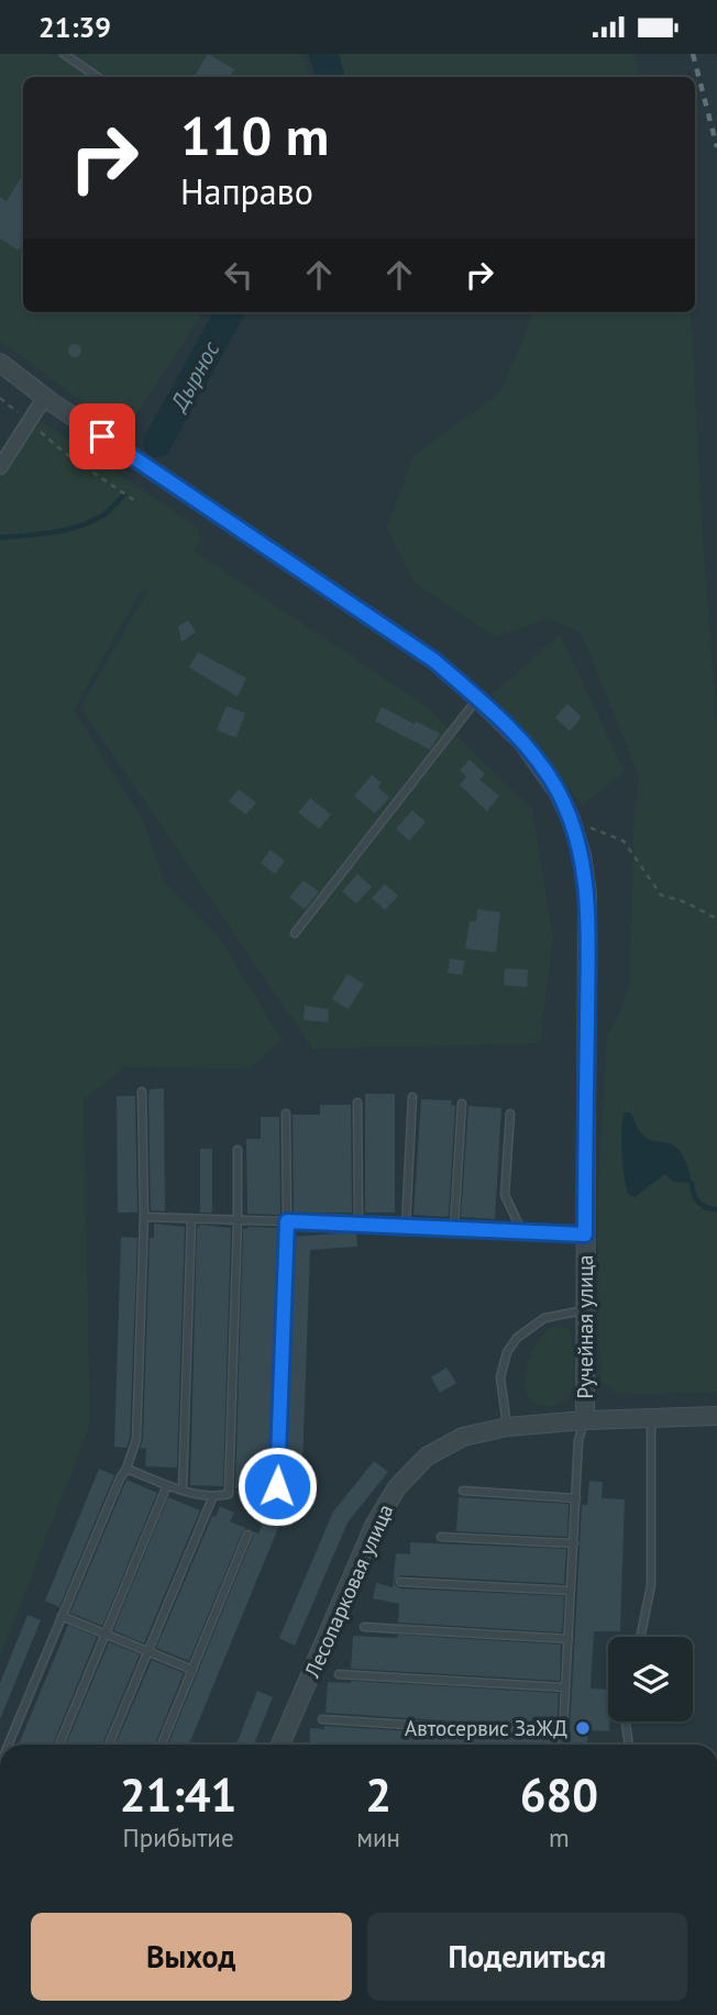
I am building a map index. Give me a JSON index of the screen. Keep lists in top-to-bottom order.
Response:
{
  "streets": {
    "street": ["Ручейная улица", "Лесопарковая улица"]
  },
  "crossings": [
    ["Ручейная улица", "Лесопарковая улица"]
  ],
  "water": ["Дырнос"],
  "places": ["Автосервис ЗаЖД"],
  "page": {
    "status": "21:39",
    "turn": ["110 m", "Направо"],
    "eta": [
      "21:41",
      "Прибытие",
      "2",
      "мин",
      "680",
      "m"
    ],
    "buttons": ["Выход", "Поделиться"]
  }
}
